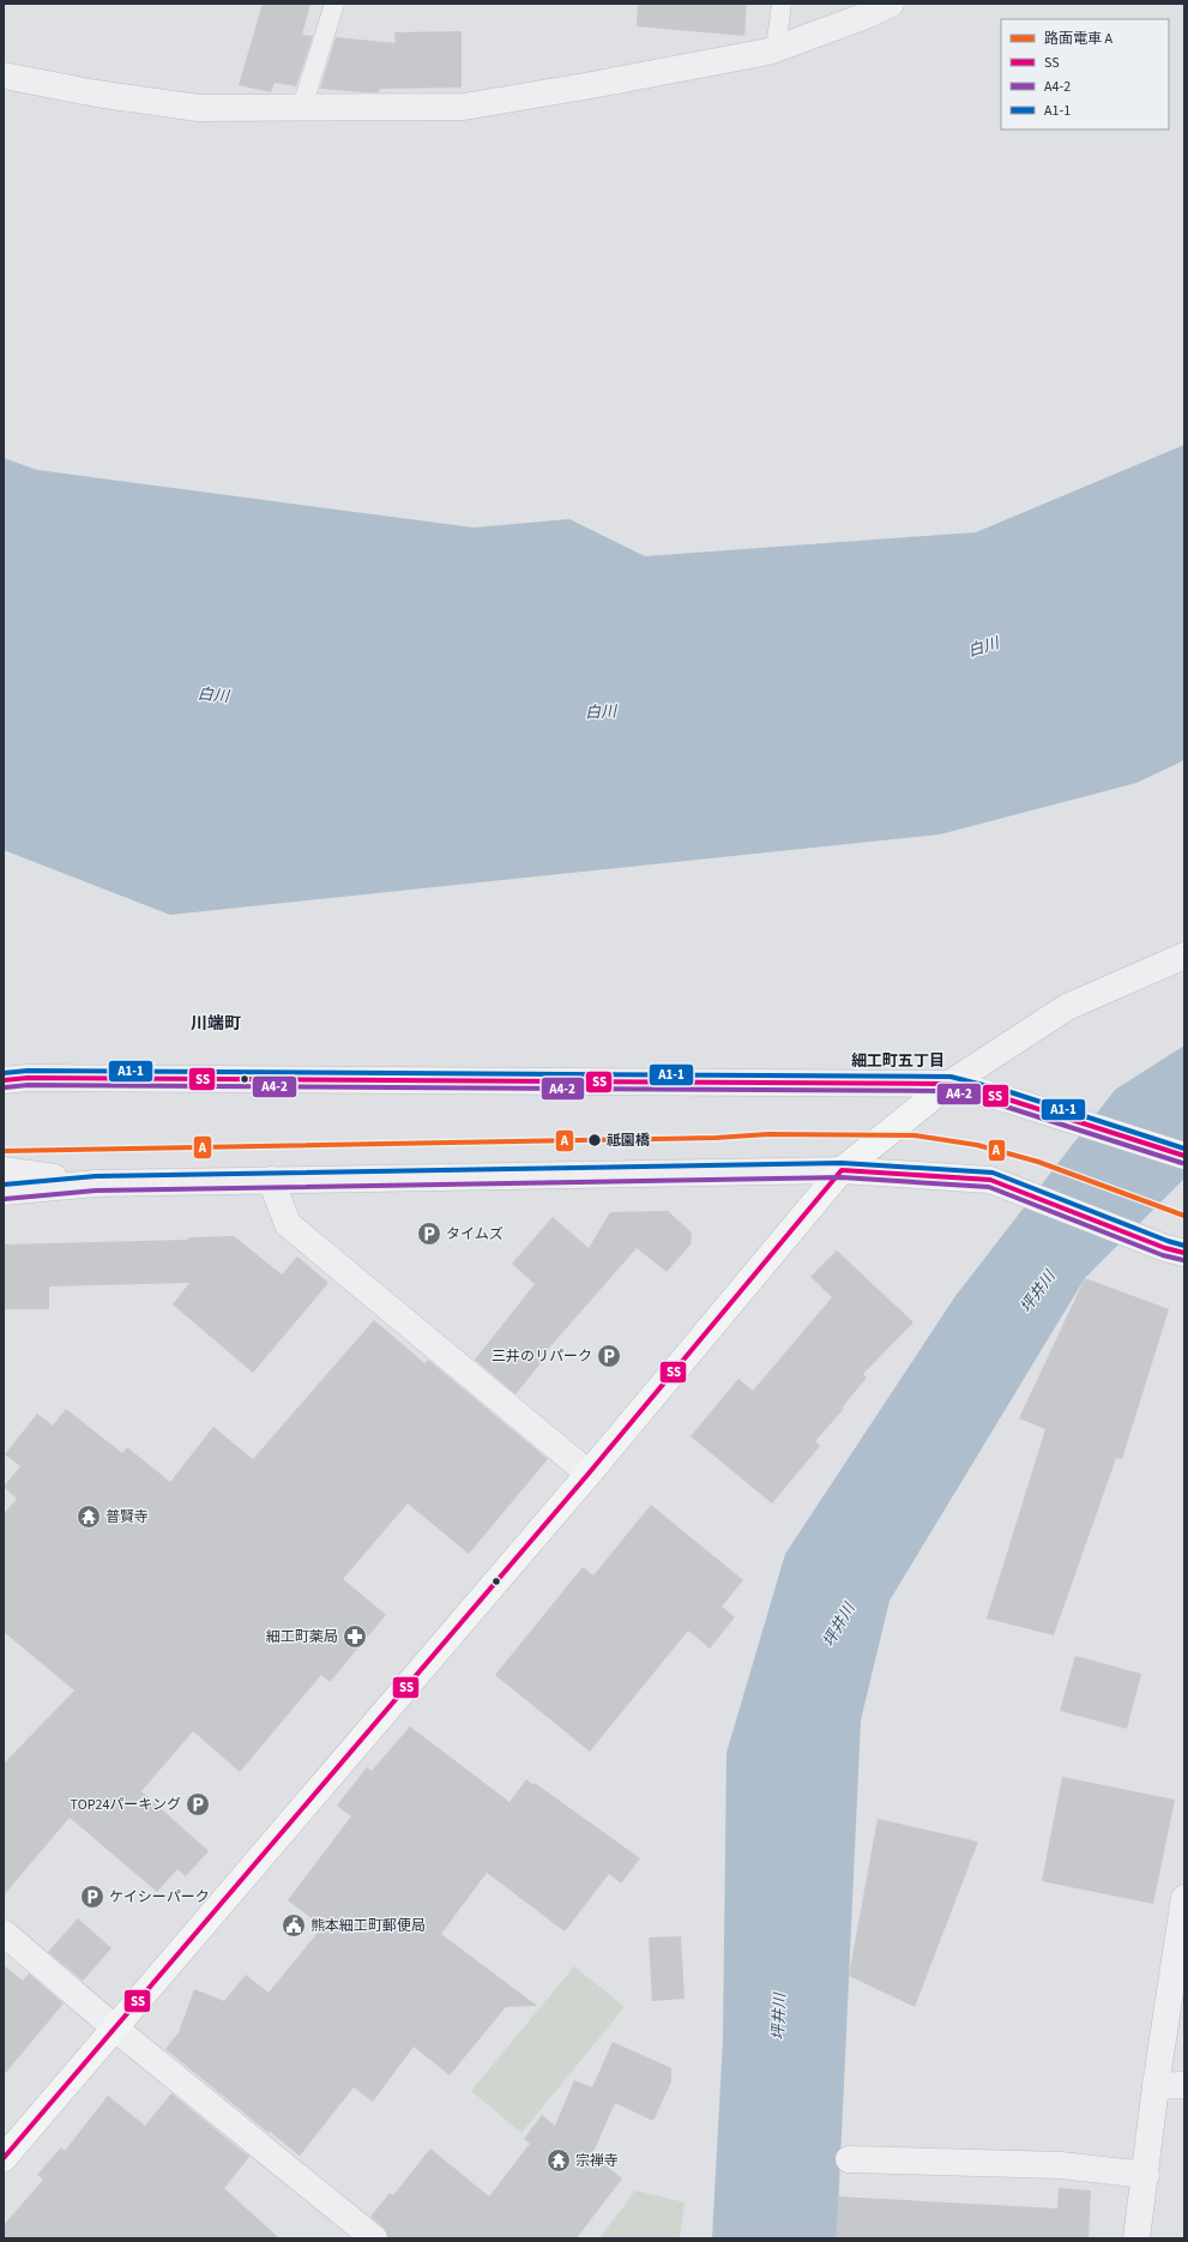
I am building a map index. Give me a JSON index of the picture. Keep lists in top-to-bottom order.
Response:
{
  "districts": ["川端町", "細工町五丁目"],
  "water": ["白川", "坪井川"],
  "places": {
    "other": ["祗園橋"],
    "parking": [
      "タイムズ",
      "三井のリパーク",
      "TOP24パーキング",
      "ケイシーパーク"
    ],
    "temple": ["普賢寺", "宗禅寺"],
    "pharmacy": ["細工町薬局"],
    "public building": ["熊本細工町郵便局"]
  },
  "lines": [
    "transit line A1-1",
    "transit line SS",
    "transit line A4-2",
    "tram line A"
  ],
  "legend": [
    "路面電車 A",
    "SS",
    "A4-2",
    "A1-1"
  ]
}
